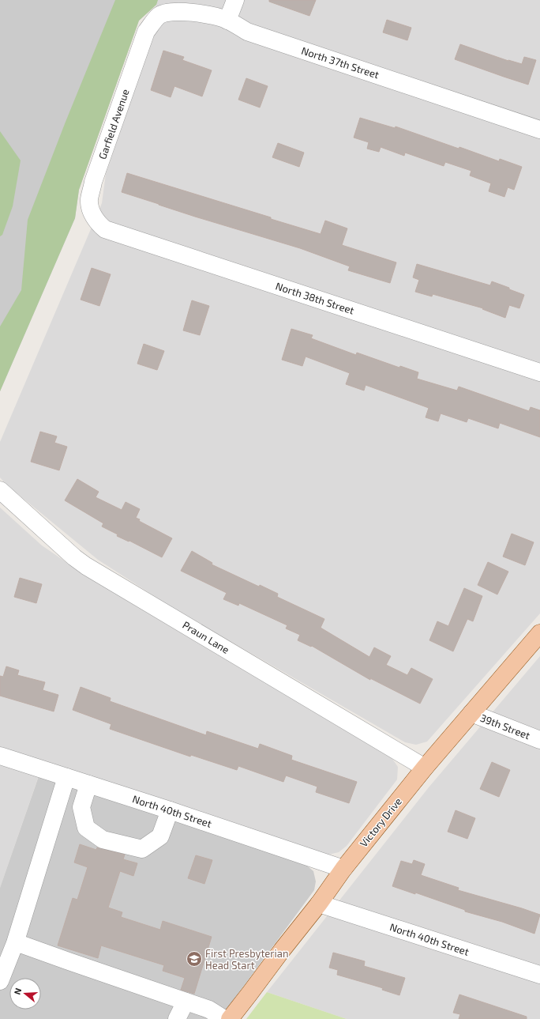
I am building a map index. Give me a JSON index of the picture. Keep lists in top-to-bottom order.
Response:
{
  "streets": {
    "main road": ["Victory Drive"],
    "street": [
      "North 37th Street",
      "Garfield Avenue",
      "North 38th Street",
      "Praun Lane",
      "39th Street",
      "North 40th Street"
    ]
  },
  "crossings": [
    ["North 37th Street", "Garfield Avenue"],
    ["Garfield Avenue", "North 38th Street"],
    ["Praun Lane", "Victory Drive"],
    ["39th Street", "Victory Drive"],
    ["North 40th Street", "Victory Drive"]
  ],
  "places": {
    "school or university": ["First Presbyterian Head Start"]
  },
  "north": "left"
}
